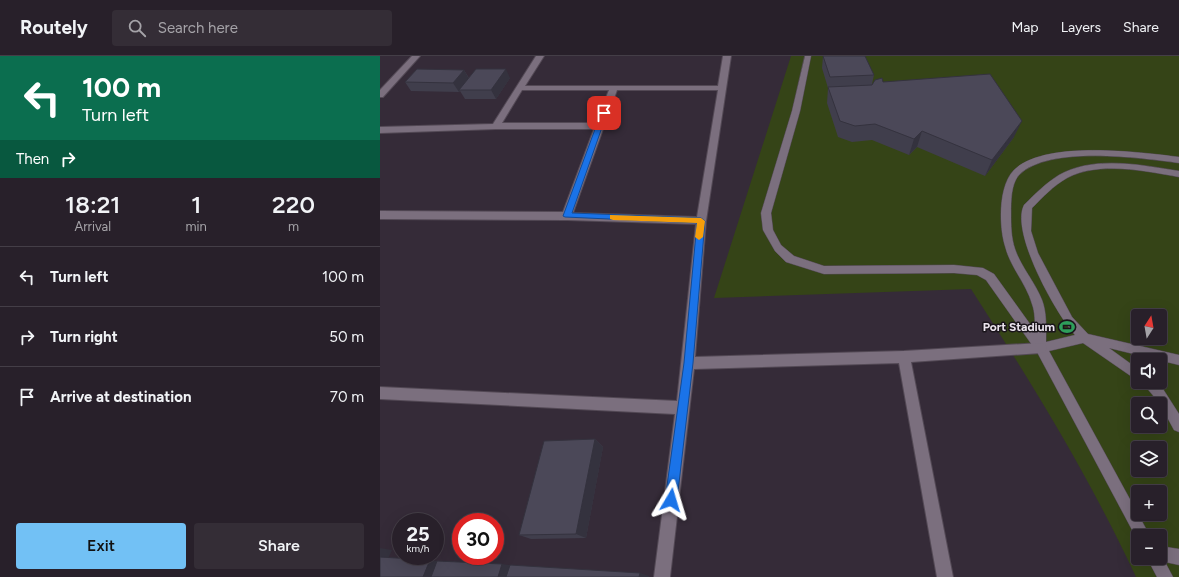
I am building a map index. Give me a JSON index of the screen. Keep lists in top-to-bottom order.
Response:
{
  "places": {
    "sports": ["Port Stadium"]
  },
  "north": "top",
  "page": {
    "header": "Routely",
    "search": "Search here",
    "nav": ["Map", "Layers", "Share"],
    "turn": ["100 m", "Turn left"],
    "then": "Then",
    "eta": [
      "18:21",
      "Arrival",
      "1",
      "min",
      "220",
      "m"
    ],
    "list": [
      {
        "name": "Turn left",
        "value": "100 m"
      },
      {
        "name": "Turn right",
        "value": "50 m"
      },
      {
        "name": "Arrive at destination",
        "value": "70 m"
      }
    ],
    "map_buttons": ["+", "−"],
    "speed": "25 km/h",
    "limit": "30",
    "buttons": ["Exit", "Share"]
  }
}
